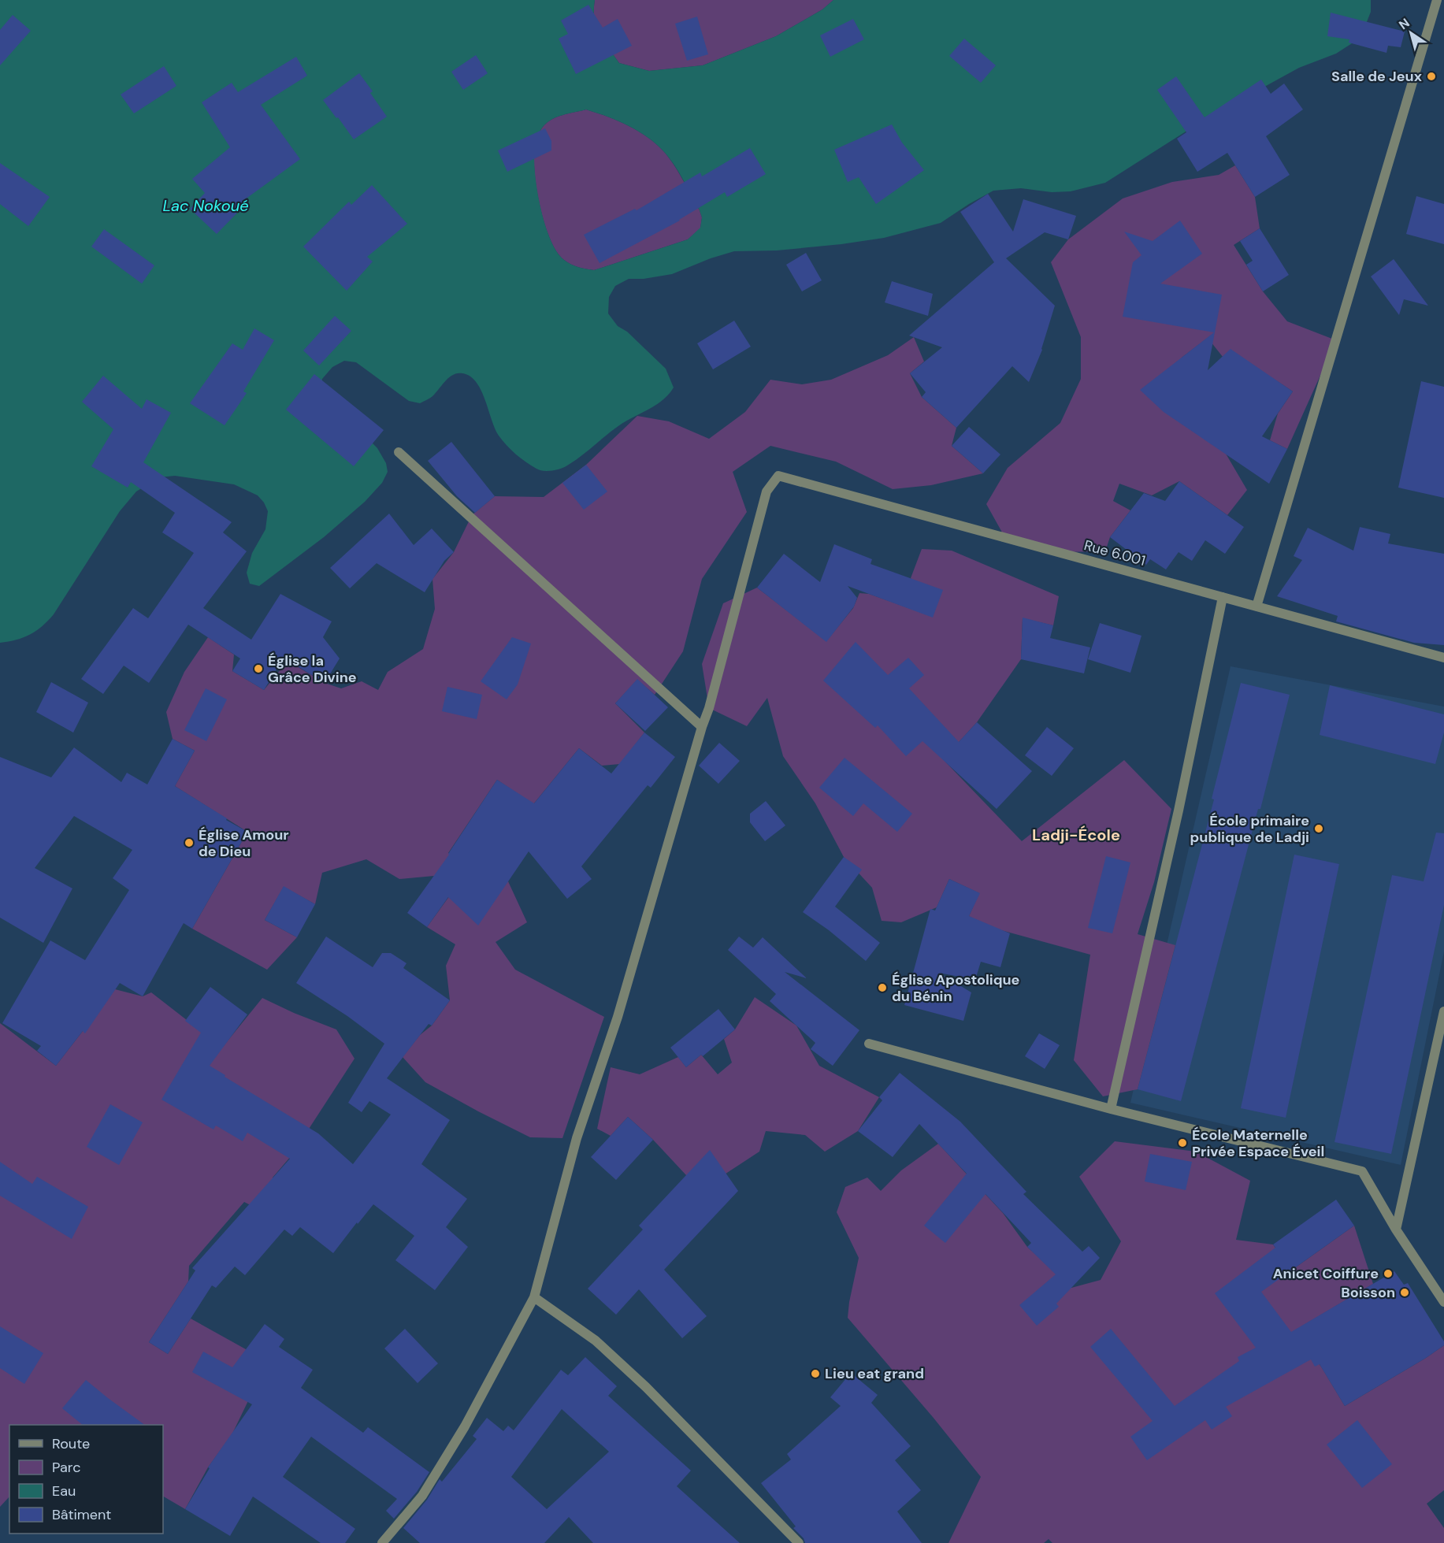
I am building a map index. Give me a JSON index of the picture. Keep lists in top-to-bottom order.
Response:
{
  "streets": {
    "street": ["Rue 6.001"]
  },
  "districts": ["Ladji-École"],
  "water": ["Lac Nokoué"],
  "places": [
    "Salle de Jeux",
    "Église la Grâce Divine",
    "École primaire publique de Ladji",
    "Église Amour de Dieu",
    "Église Apostolique du Bénin",
    "École Maternelle Privée Espace Éveil",
    "Anicet Coiffure",
    "Boisson",
    "Lieu eat grand"
  ],
  "legend": [
    "Route",
    "Parc",
    "Eau",
    "Bâtiment"
  ],
  "north": "top left"
}
